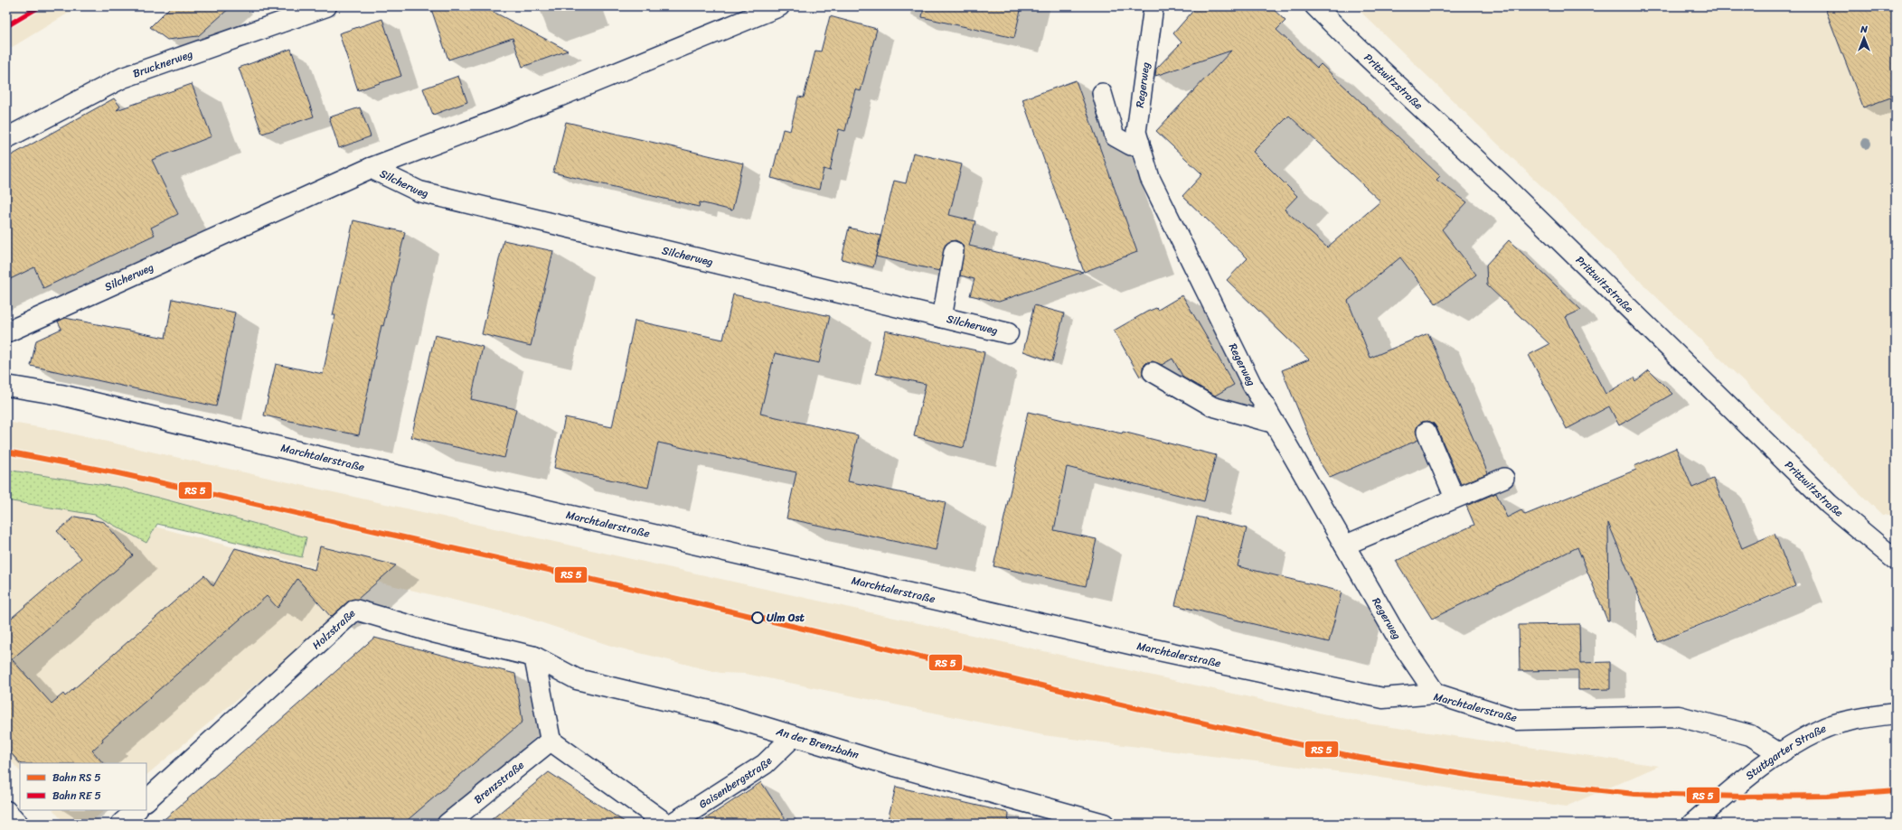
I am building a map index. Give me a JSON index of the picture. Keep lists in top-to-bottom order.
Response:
{
  "streets": {
    "street": [
      "Brucknerweg",
      "Prittwitzstraße",
      "Regerweg",
      "Silcherweg",
      "Marchtalerstraße",
      "Holzstraße",
      "An der Brenzbahn",
      "Stuttgarter Straße",
      "Brenzstraße",
      "Gaisenbergstraße"
    ]
  },
  "crossings": [
    ["Regerweg", "Marchtalerstraße"],
    ["Marchtalerstraße", "Stuttgarter Straße"],
    ["Holzstraße", "An der Brenzbahn"],
    ["An der Brenzbahn", "Gaisenbergstraße"]
  ],
  "places": ["Ulm Ost"],
  "legend": ["Bahn RS 5", "Bahn RE 5"],
  "north": "top"
}
